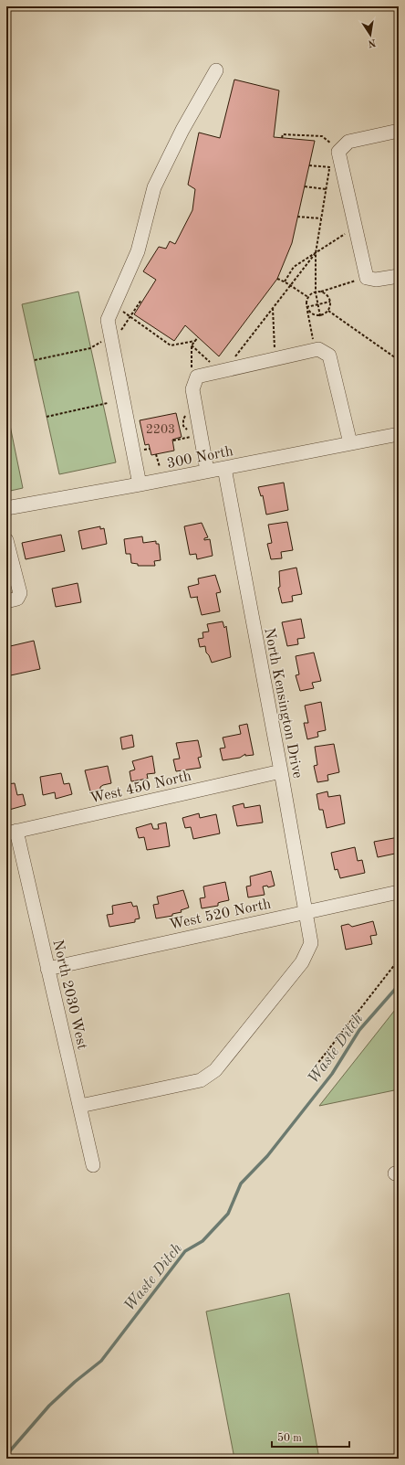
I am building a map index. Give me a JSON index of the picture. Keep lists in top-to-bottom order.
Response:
{
  "streets": {
    "street": [
      "300 North",
      "North Kensington Drive",
      "West 450 North",
      "West 520 North",
      "North 2030 West"
    ]
  },
  "crossings": [
    ["300 North", "North Kensington Drive"],
    ["North Kensington Drive", "West 450 North"],
    ["North Kensington Drive", "West 520 North"],
    ["North Kensington Drive", "North 2030 West"],
    ["West 450 North", "North 2030 West"],
    ["West 520 North", "North 2030 West"]
  ],
  "water": ["Waste Ditch"],
  "house_numbers": ["2203"],
  "scale_bar": "50 m",
  "north": "bottom"
}
